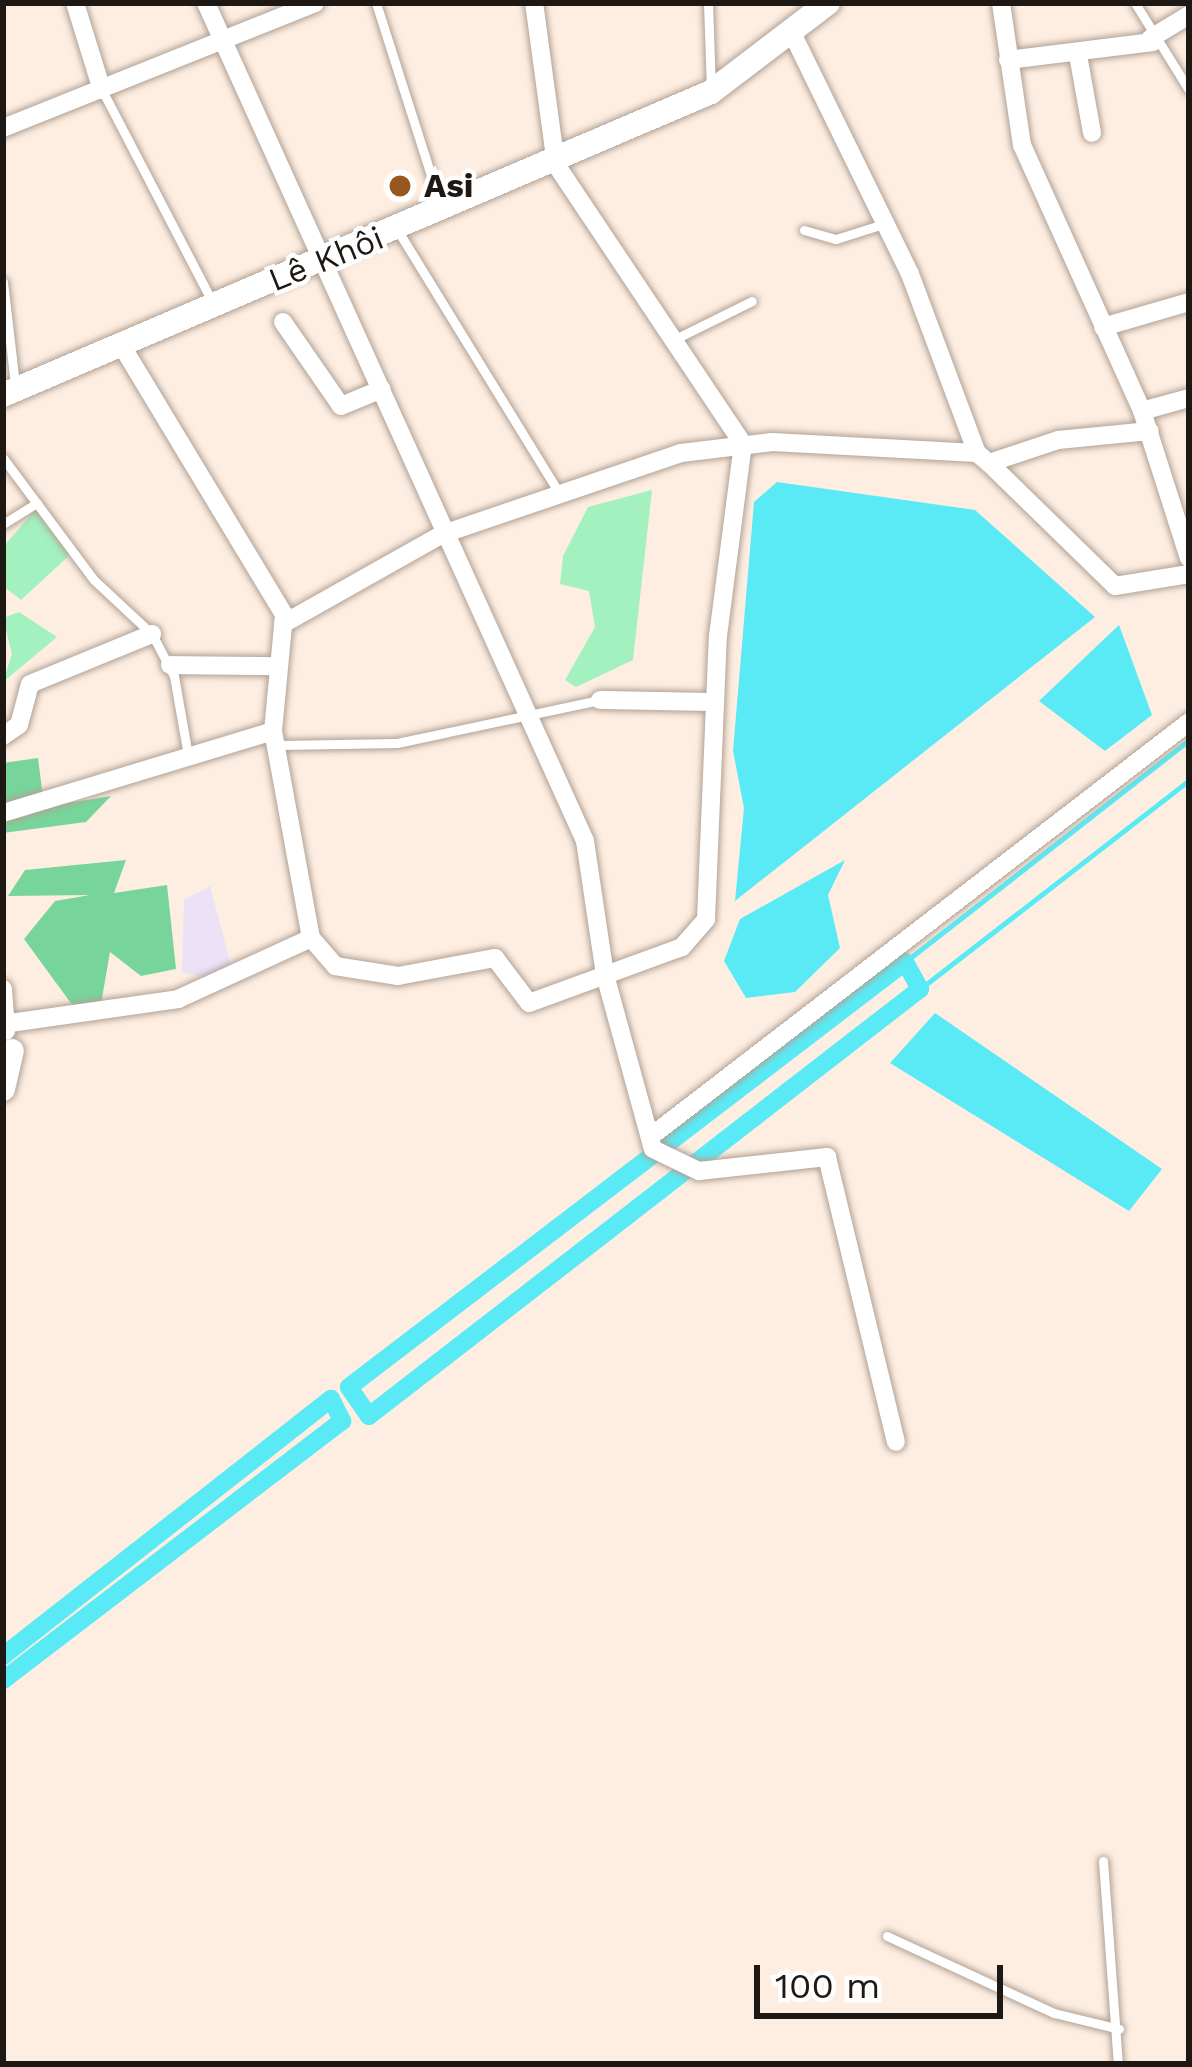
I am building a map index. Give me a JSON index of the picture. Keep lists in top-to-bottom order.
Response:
{
  "streets": {
    "street": ["Lê Khôi"]
  },
  "places": ["Asi"],
  "scale_bar": "100 m"
}
